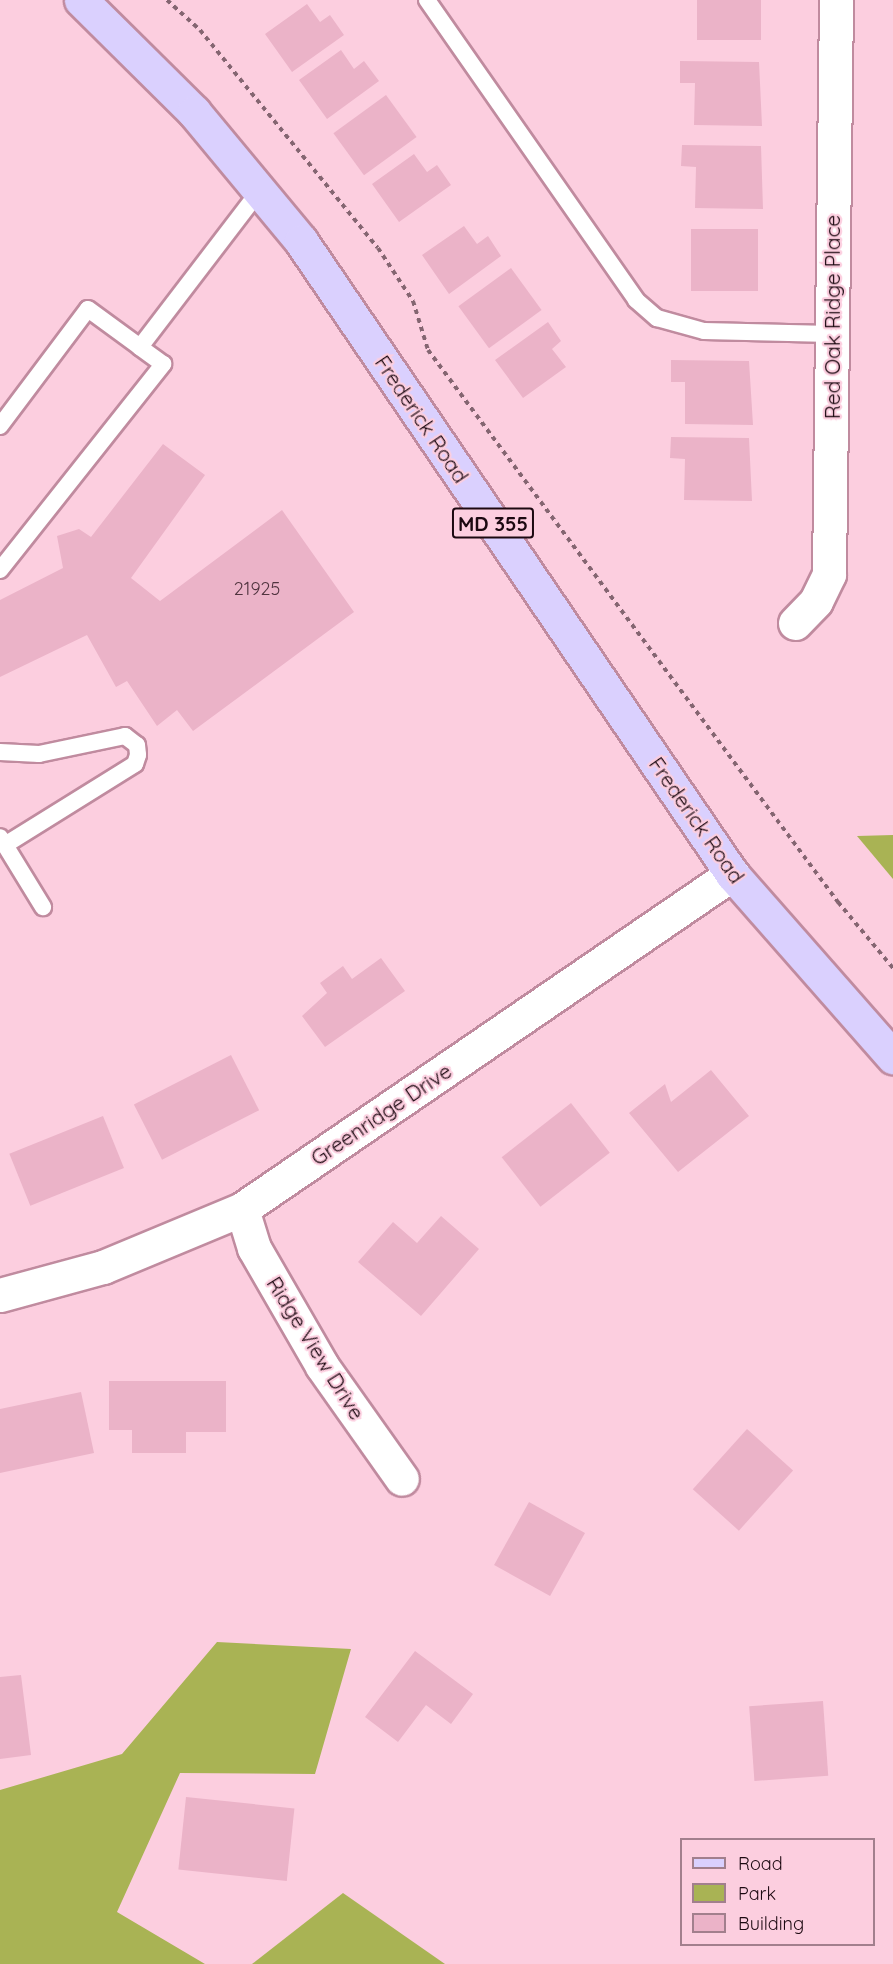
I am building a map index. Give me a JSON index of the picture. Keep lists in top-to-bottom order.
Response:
{
  "streets": {
    "main road": ["Frederick Road", "MD 355"],
    "street": ["Red Oak Ridge Place", "Greenridge Drive", "Ridge View Drive"]
  },
  "crossings": [
    ["Frederick Road", "Greenridge Drive"],
    ["Greenridge Drive", "Ridge View Drive"]
  ],
  "house_numbers": ["21925"],
  "legend": ["Road", "Park", "Building"]
}
